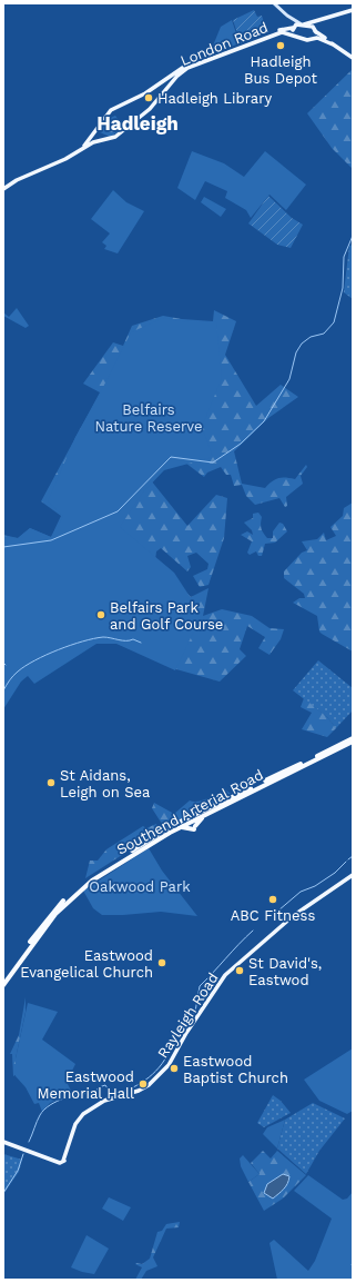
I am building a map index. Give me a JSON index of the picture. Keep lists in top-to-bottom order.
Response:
{
  "streets": {
    "highway": ["Southend Arterial Road"],
    "main road": ["London Road", "Rayleigh Road"]
  },
  "districts": ["Hadleigh"],
  "parks": ["Belfairs Nature Reserve", "Oakwood Park"],
  "places": [
    "Hadleigh Bus Depot",
    "Hadleigh Library",
    "Belfairs Park and Golf Course",
    "St Aidans, Leigh on Sea",
    "ABC Fitness",
    "Eastwood Evangelical Church",
    "St David's, Eastwod",
    "Eastwood Baptist Church",
    "Eastwood Memorial Hall"
  ]
}
